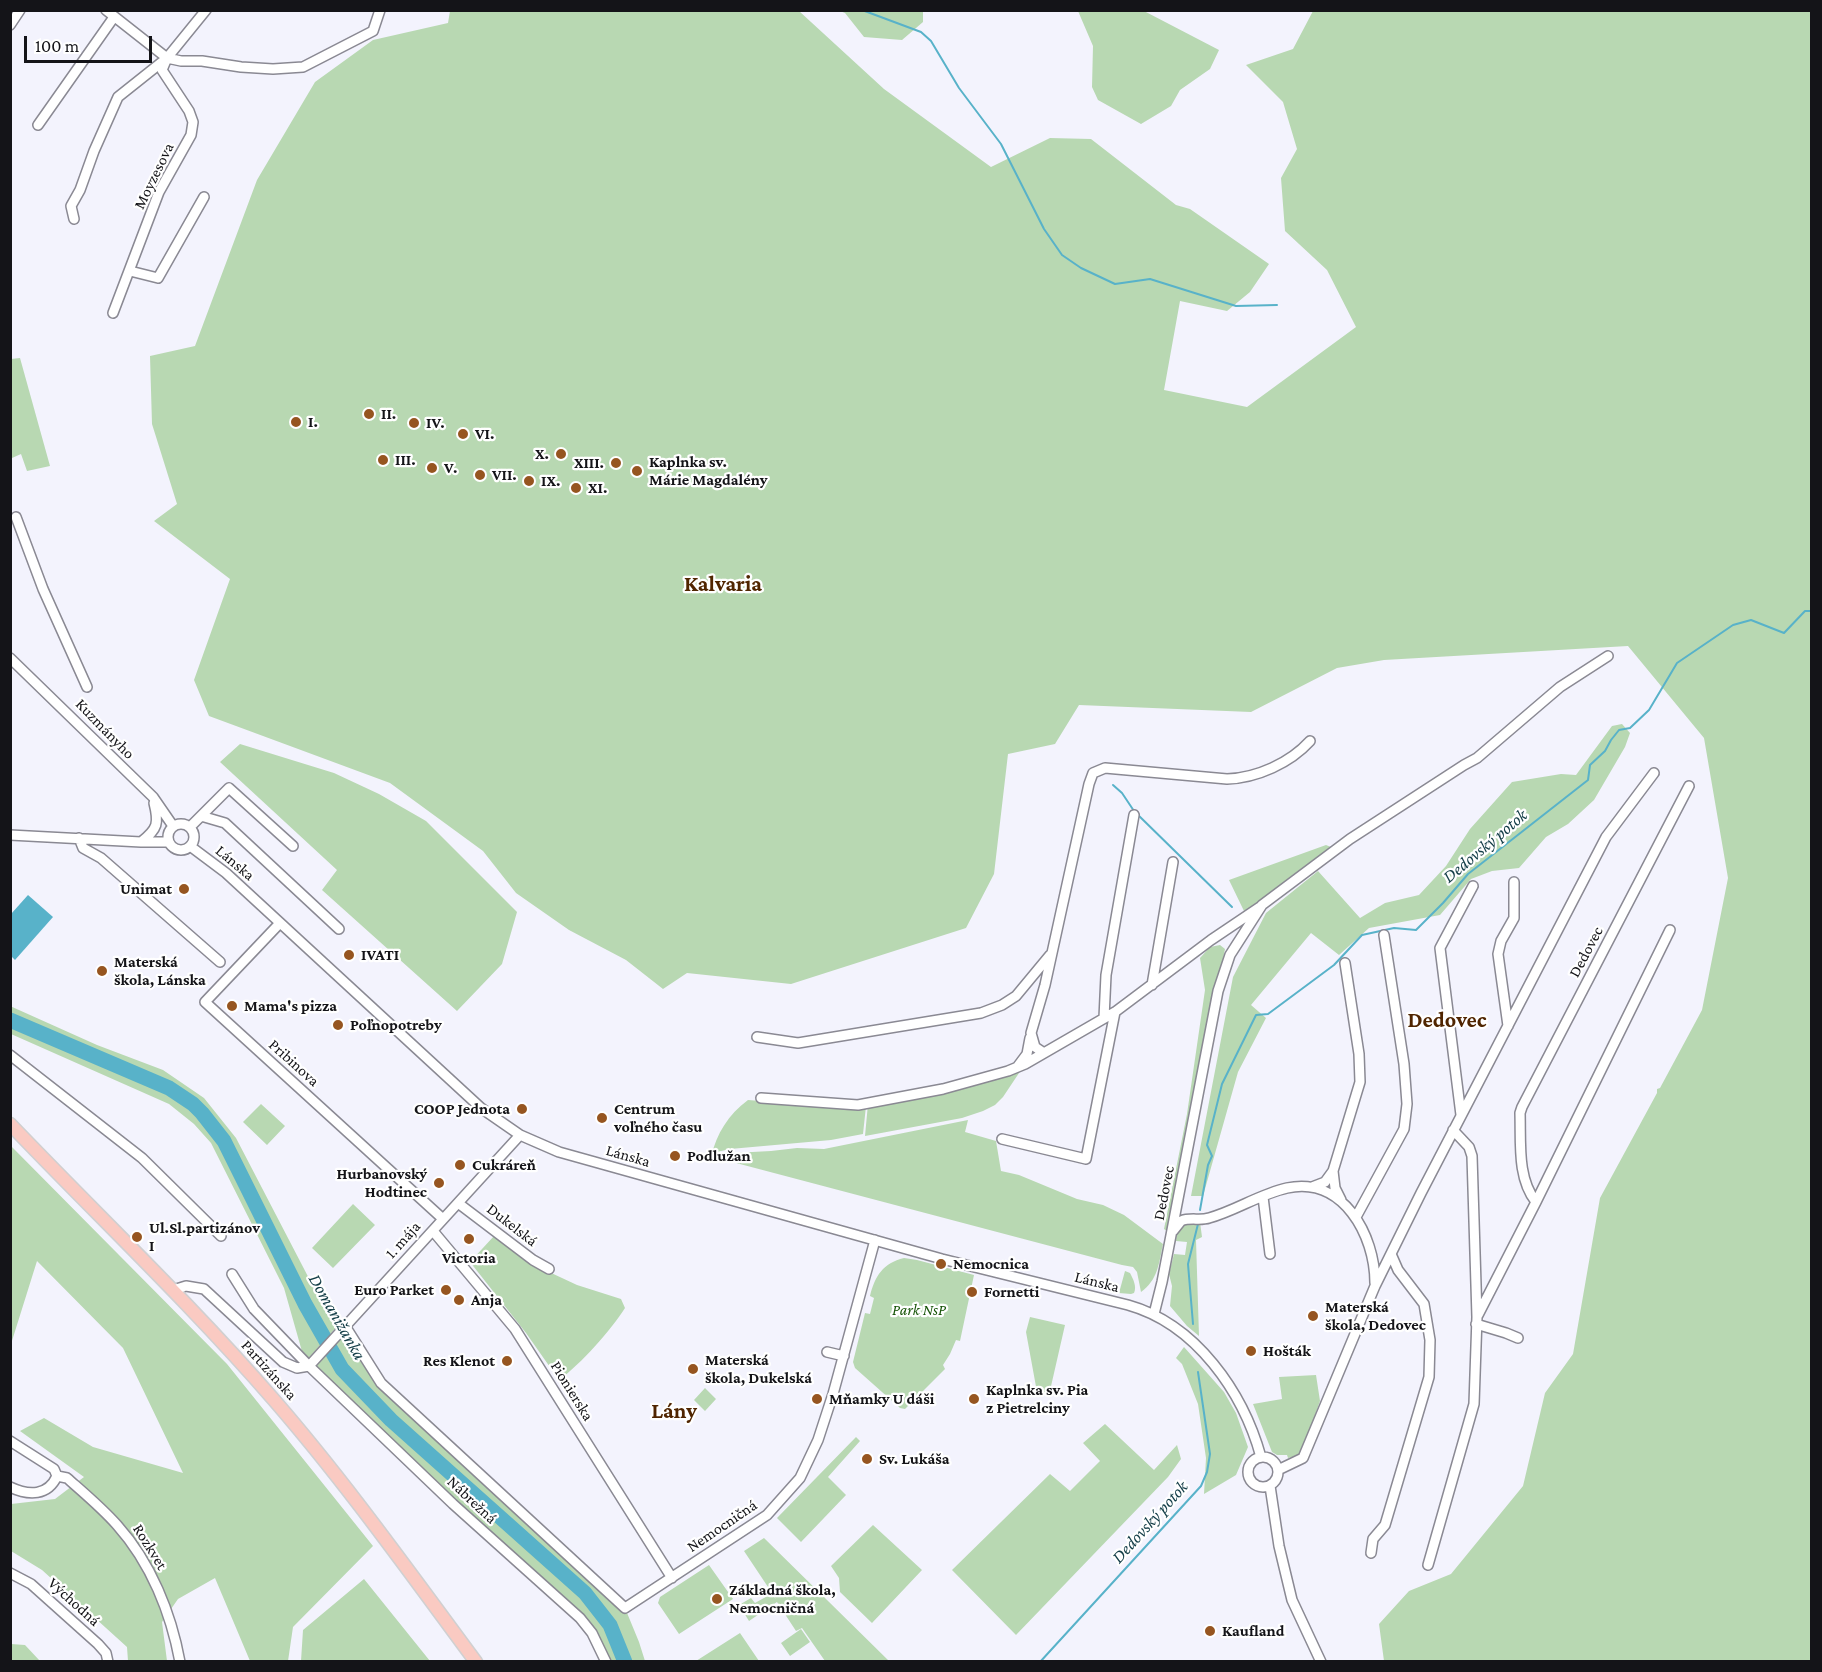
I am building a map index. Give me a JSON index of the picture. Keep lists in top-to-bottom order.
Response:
{
  "streets": {
    "main road": ["Partizánska"],
    "street": [
      "Moyzesova",
      "Kuzmányho",
      "Lánska",
      "Dedovec",
      "Pribinova",
      "Dukelská",
      "1. mája",
      "Pionierska",
      "Nábrežná",
      "Nemocničná",
      "Rozkvet",
      "Východná"
    ]
  },
  "crossings": [
    ["Kuzmányho", "Lánska"],
    ["Lánska", "Dedovec"],
    ["Lánska", "Pribinova"],
    ["Lánska", "1. mája"],
    ["Lánska", "Nemocničná"],
    ["Pribinova", "1. mája"],
    ["Dukelská", "1. mája"],
    ["1. mája", "Pionierska"],
    ["1. mája", "Nábrežná"],
    ["Pionierska", "Nemocničná"],
    ["Nábrežná", "Nemocničná"]
  ],
  "districts": ["Kalvaria", "Dedovec", "Lány"],
  "water": ["Dedovský potok", "Domanižanka"],
  "parks": ["Park NsP"],
  "places": [
    "II.",
    "I.",
    "IV.",
    "VI.",
    "X.",
    "III.",
    "XIII.",
    "V.",
    "Kaplnka sv. Márie Magdalény",
    "VII.",
    "IX.",
    "XI.",
    "Unimat",
    "IVATI",
    "Materská škola, Lánska",
    "Mama's pizza",
    "Poľnopotreby",
    "COOP Jednota",
    "Centrum voľného času",
    "Podlužan",
    "Cukráreň",
    "Hurbanovský Hodtinec",
    "Ul.Sl.partizánov I",
    "Victoria",
    "Nemocnica",
    "Euro Parket",
    "Fornetti",
    "Anja",
    "Materská škola, Dedovec",
    "Hošták",
    "Res Klenot",
    "Materská škola, Dukelská",
    "Mňamky U dáši",
    "Kaplnka sv. Pia z Pietrelciny",
    "Sv. Lukáša",
    "Základná škola, Nemocničná",
    "Kaufland"
  ],
  "scale_bar": "100 m"
}
